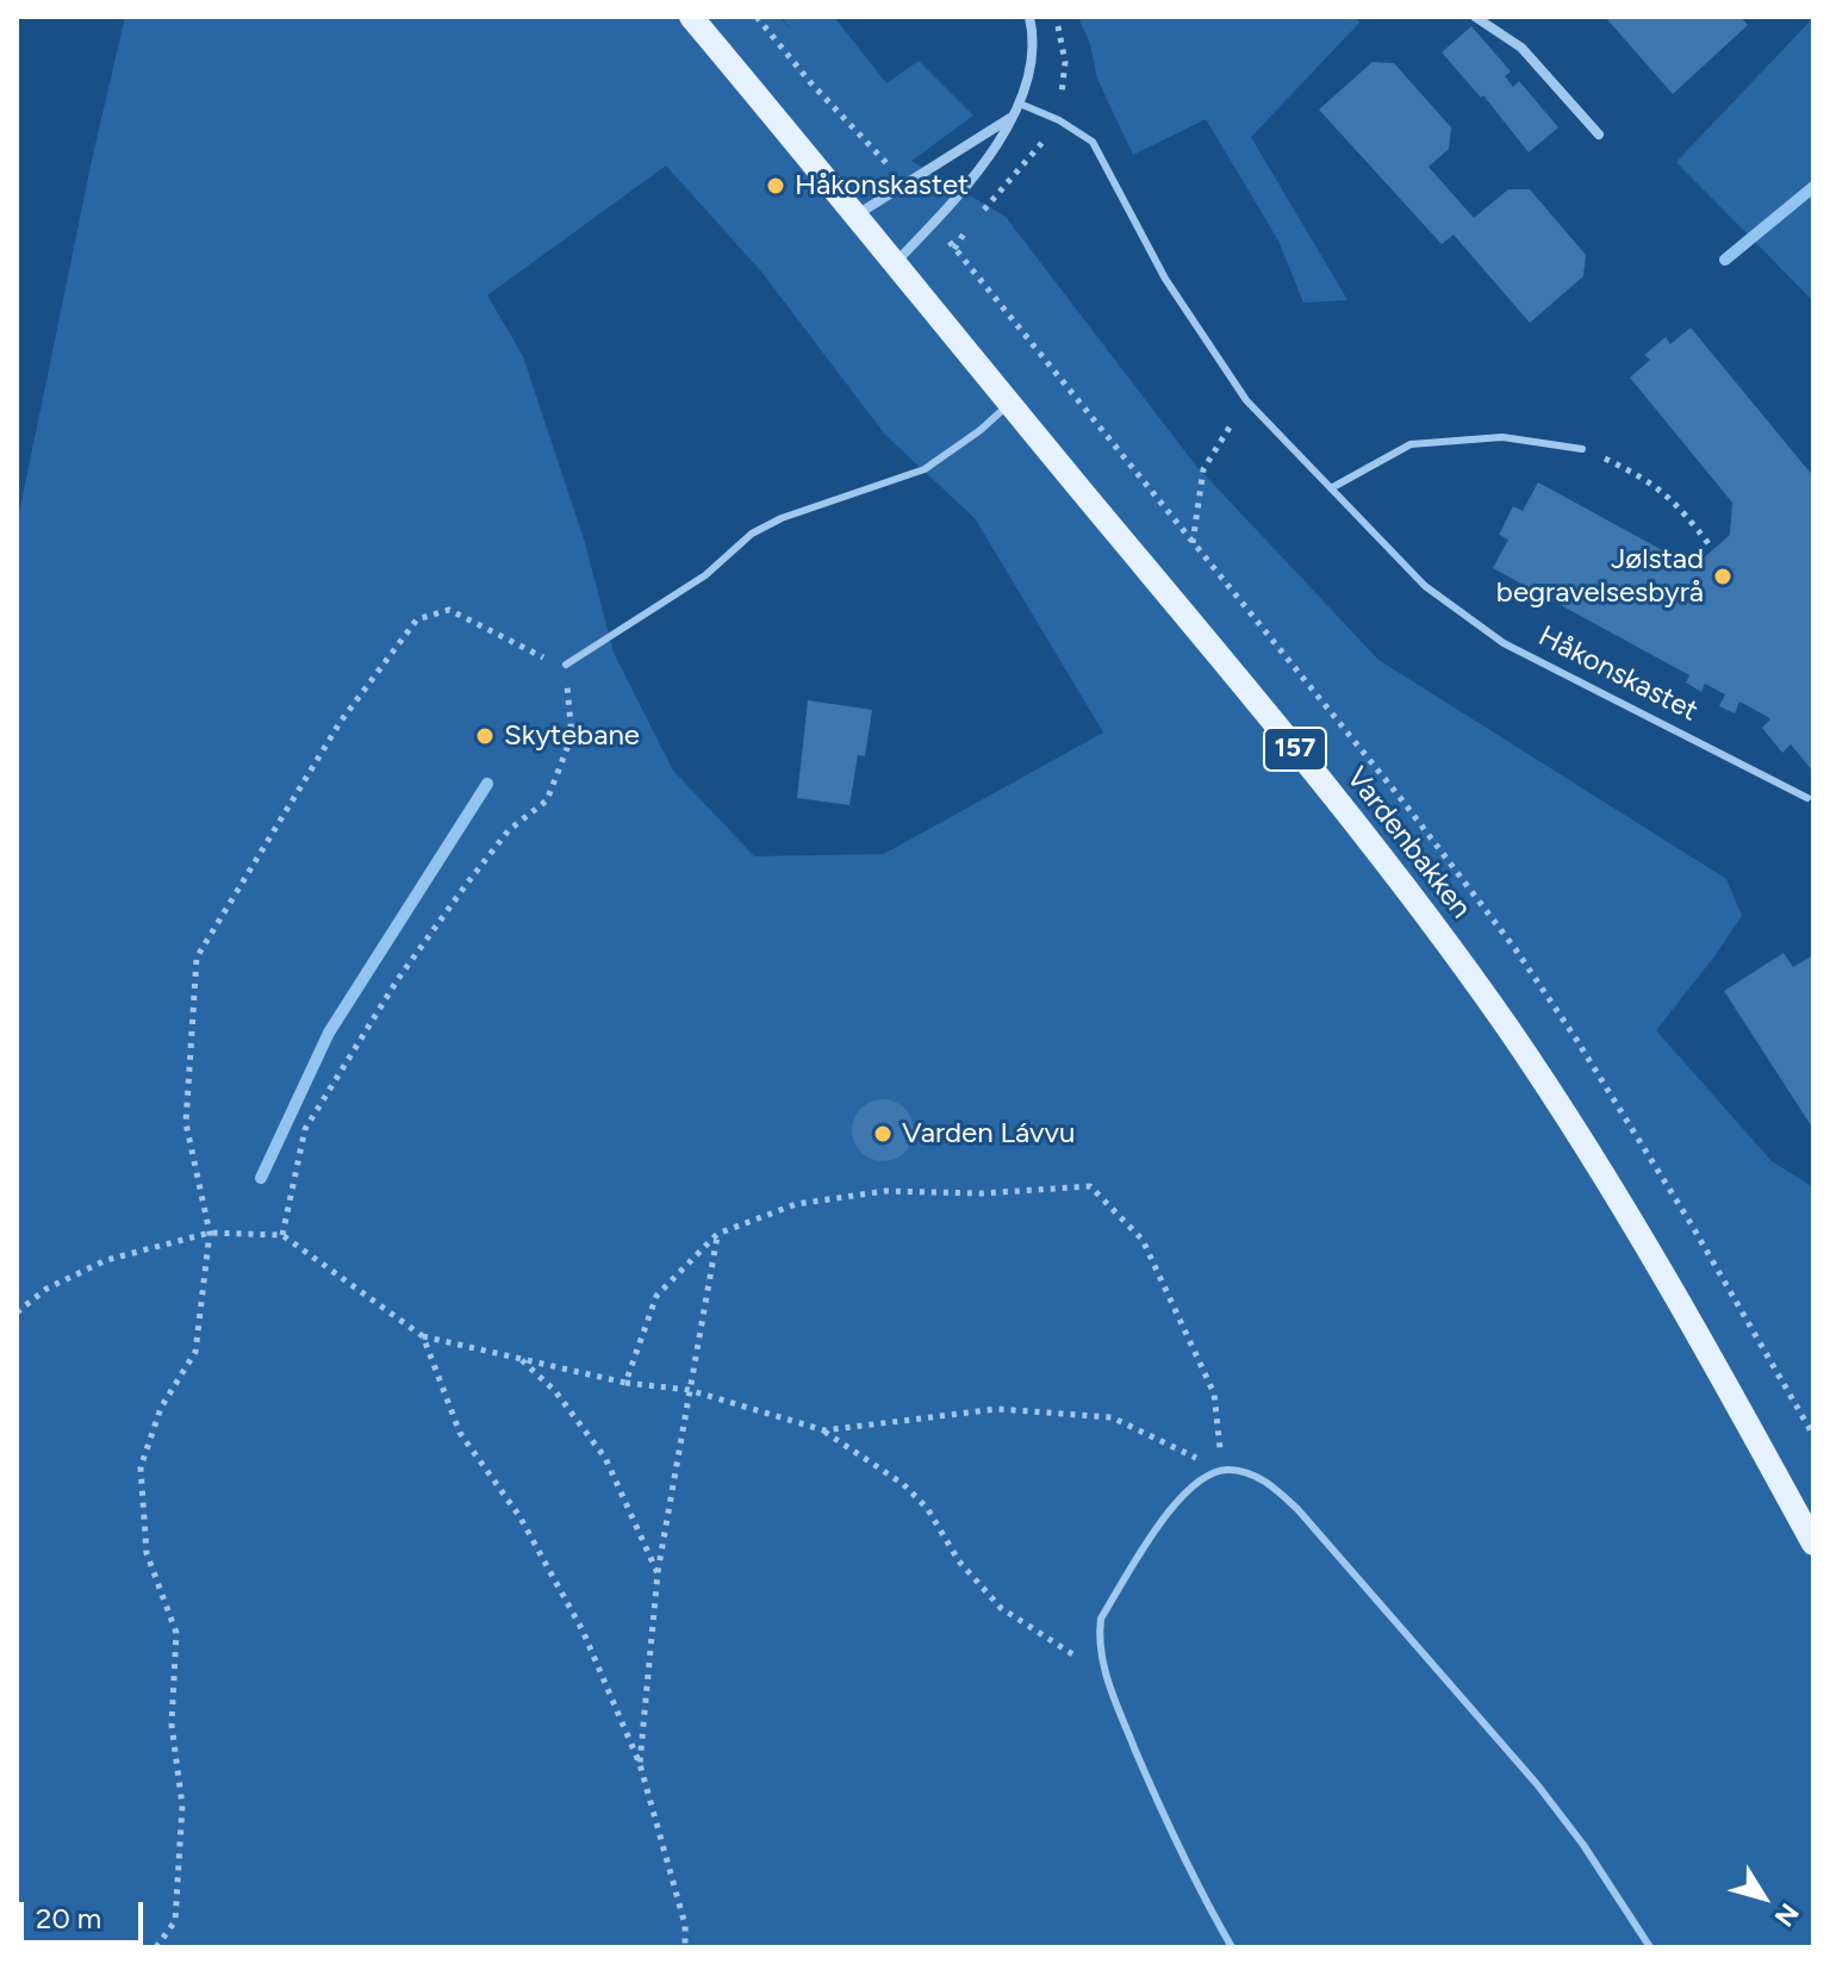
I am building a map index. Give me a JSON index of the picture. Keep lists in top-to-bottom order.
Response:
{
  "streets": {
    "main road": ["157", "Vardenbakken"],
    "lane": ["Håkonskastet"]
  },
  "places": [
    "Håkonskastet",
    "Jølstad begravelsesbyrå",
    "Skytebane",
    "Varden Lávvu"
  ],
  "scale_bar": "20 m",
  "north": "bottom right"
}
